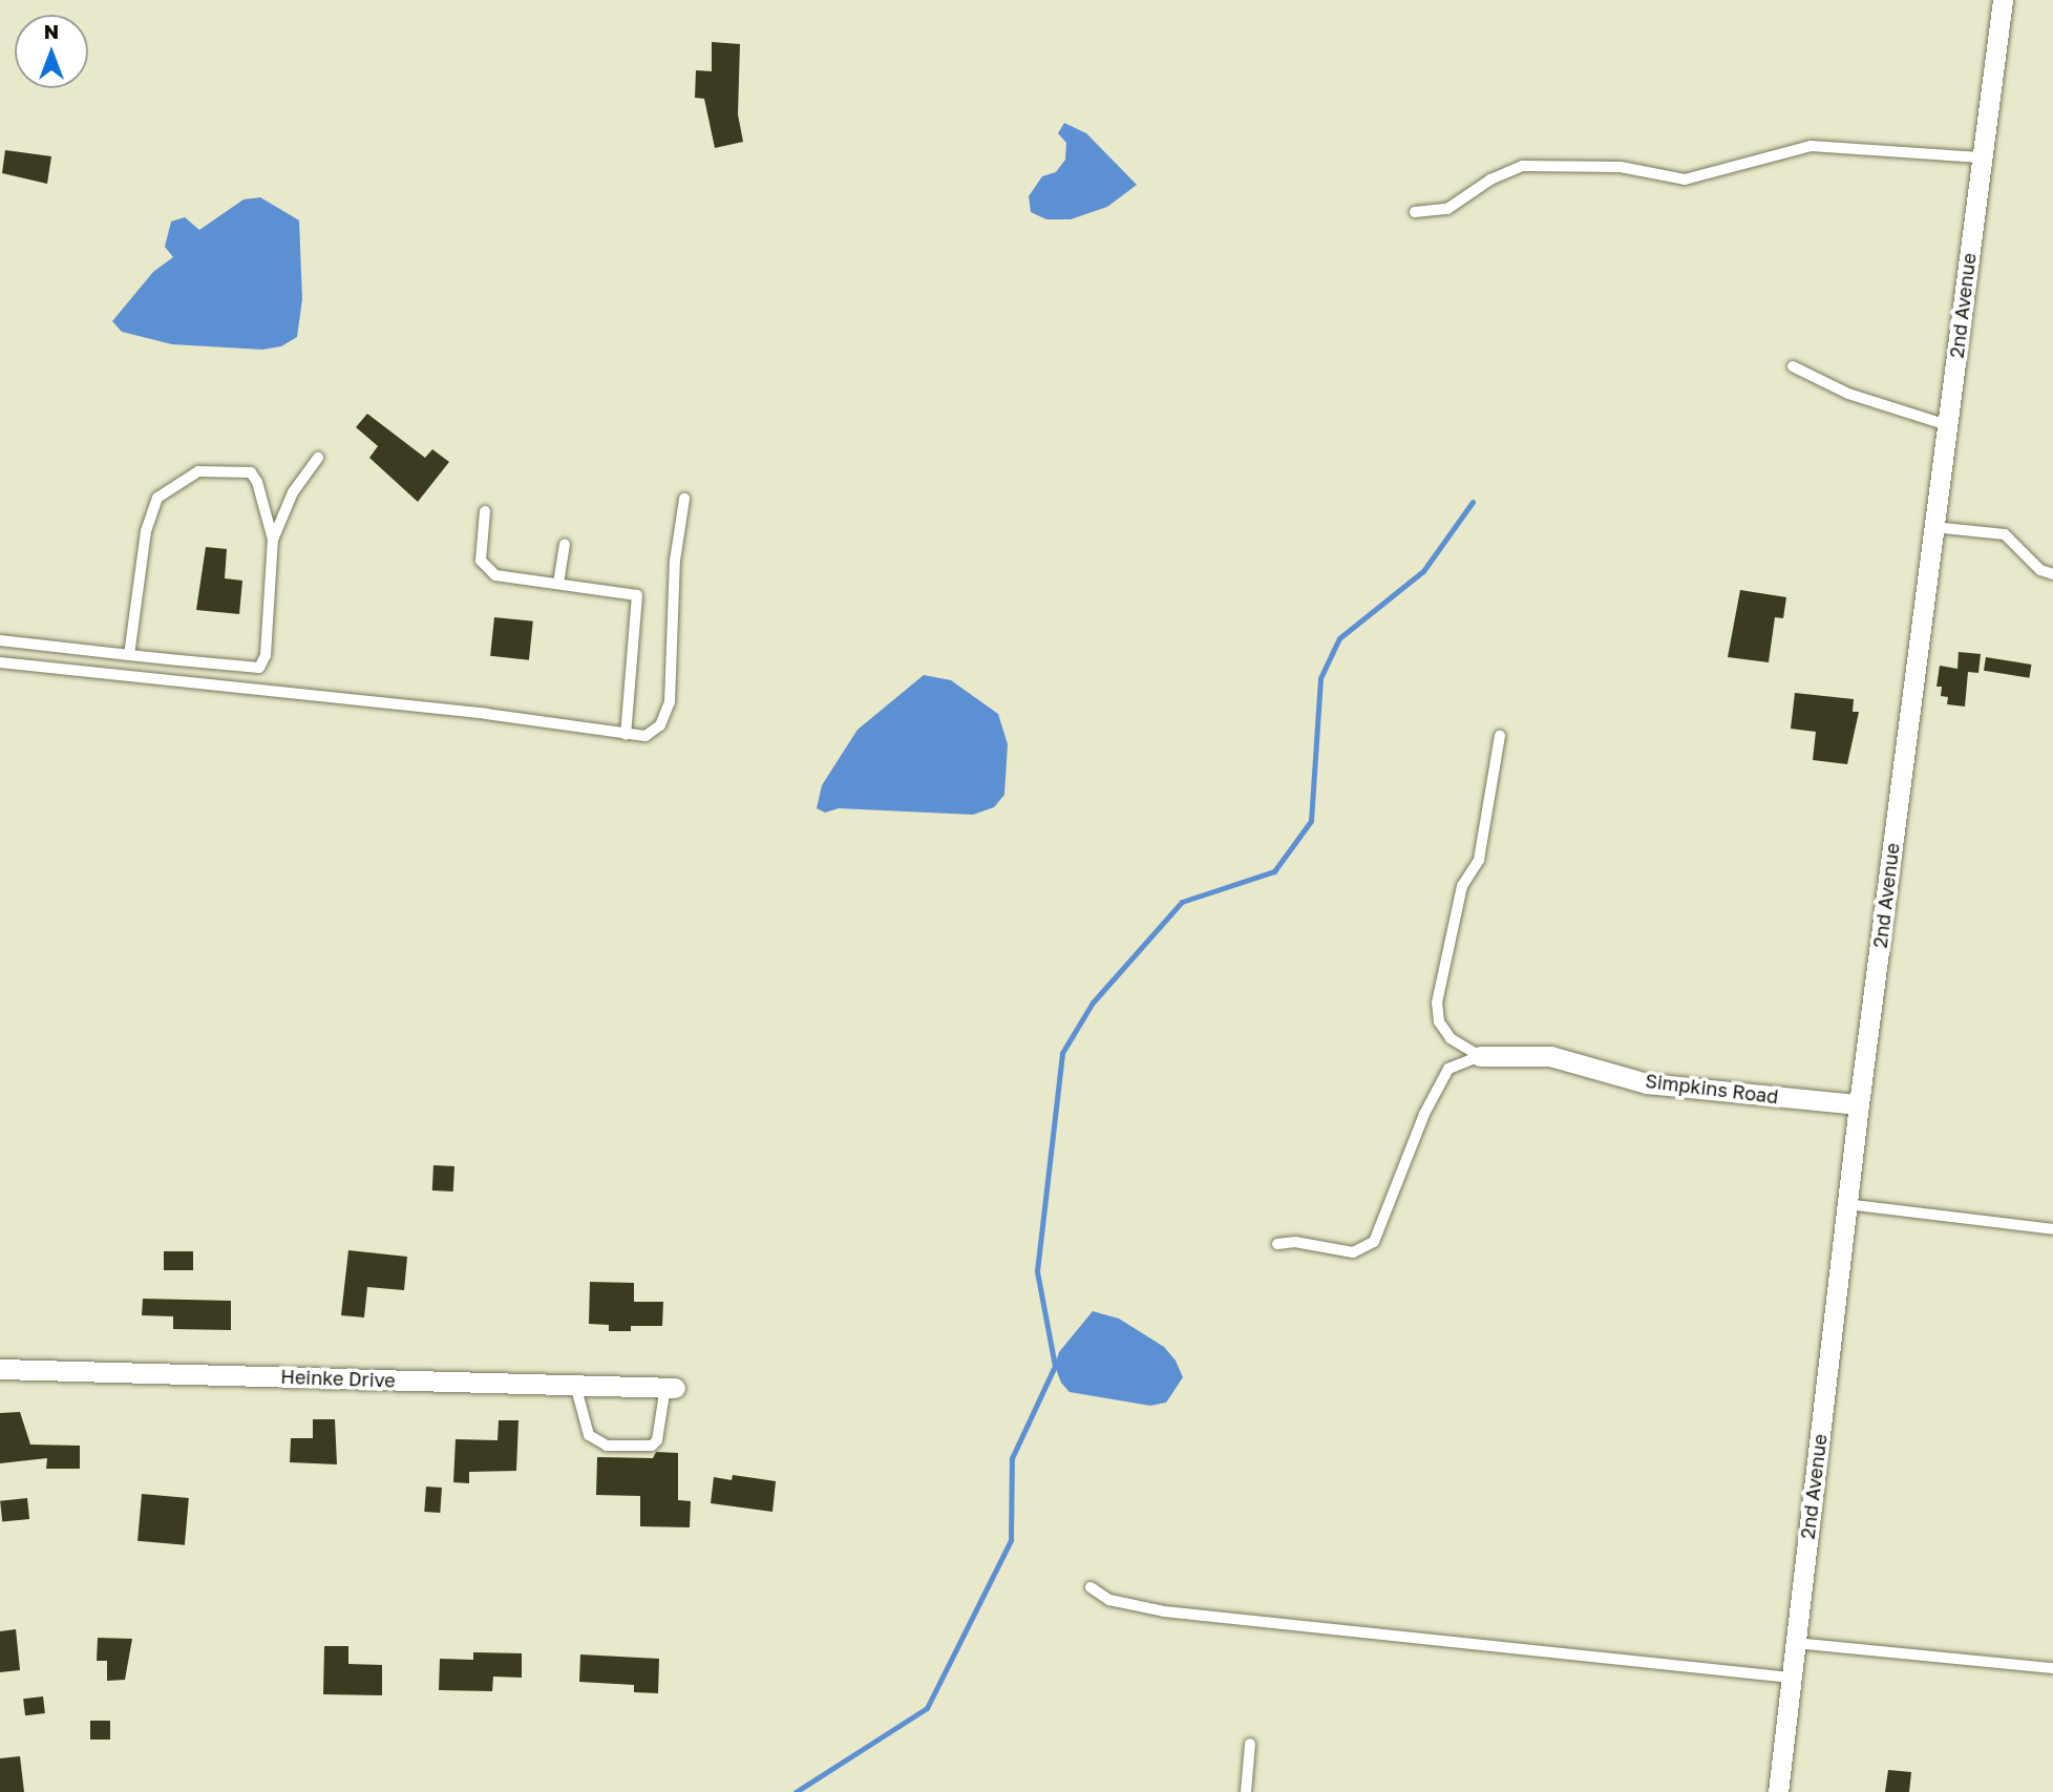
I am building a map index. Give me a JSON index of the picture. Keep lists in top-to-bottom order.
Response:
{
  "streets": {
    "street": ["2nd Avenue", "Simpkins Road", "Heinke Drive"]
  },
  "crossings": [
    ["2nd Avenue", "Simpkins Road"]
  ],
  "north": "top"
}
